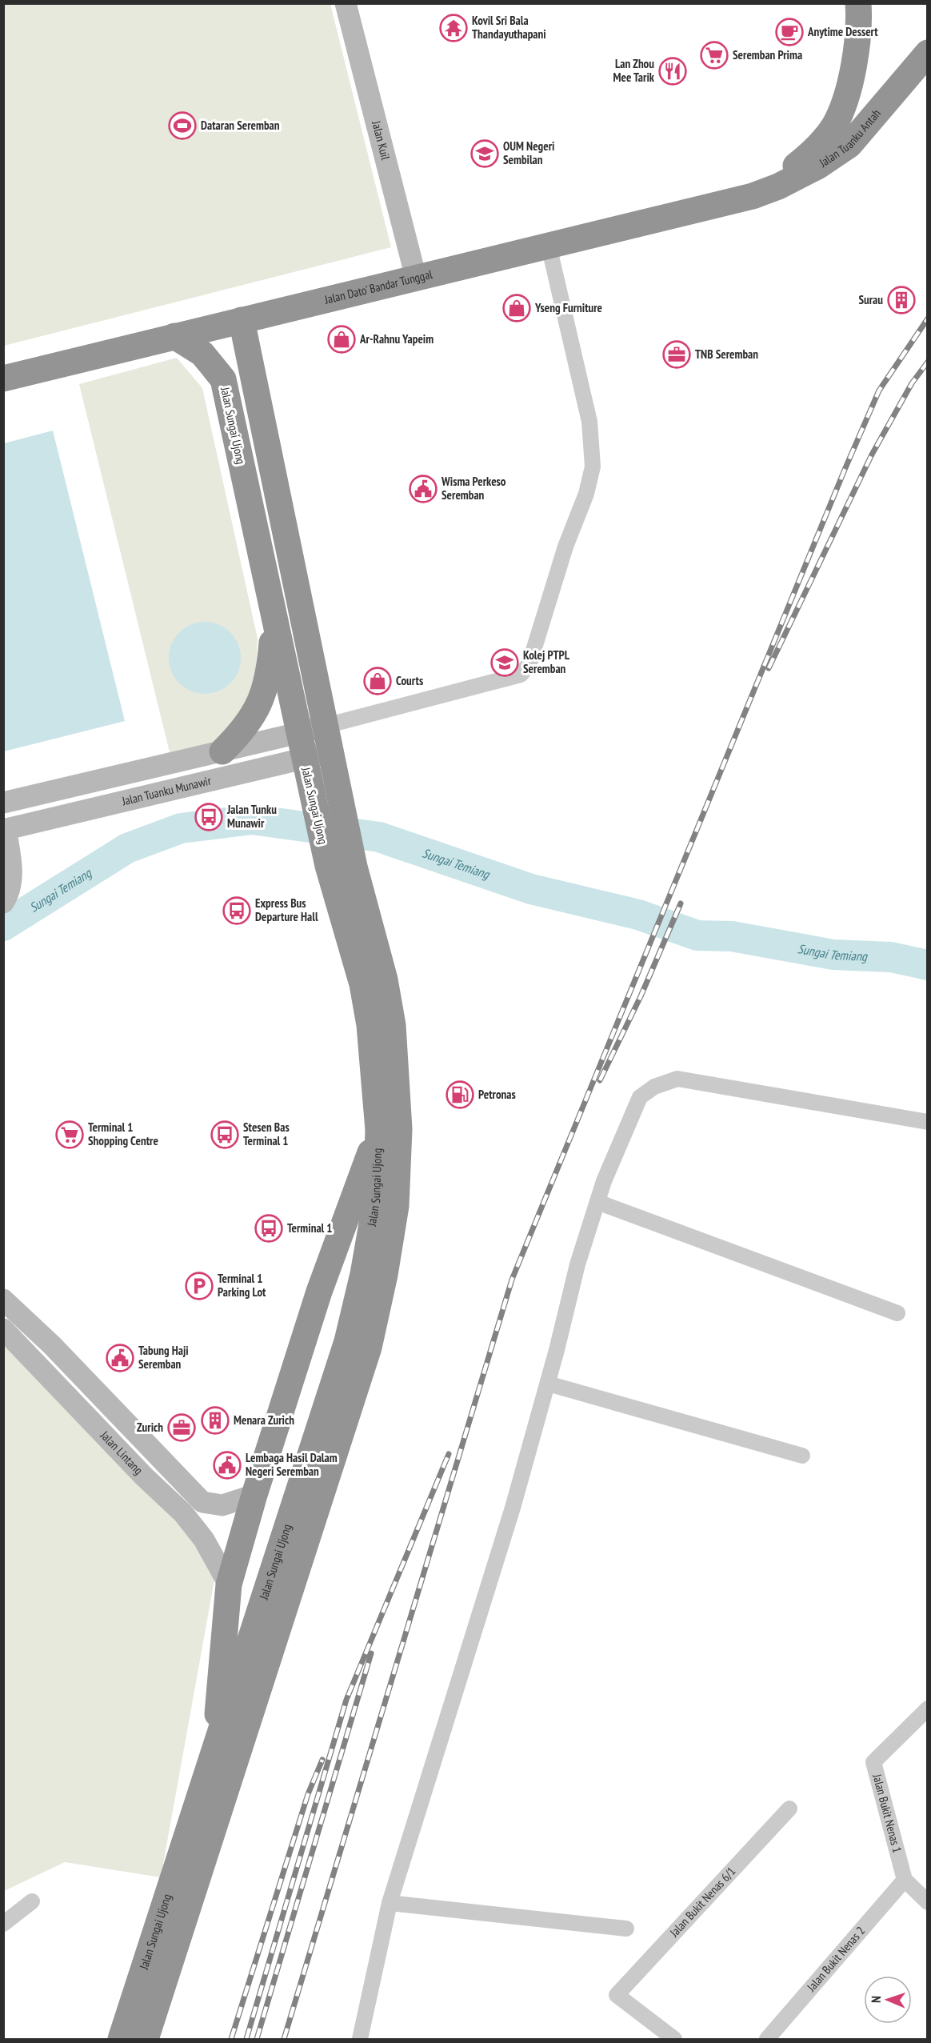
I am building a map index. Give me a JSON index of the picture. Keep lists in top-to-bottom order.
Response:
{
  "streets": {
    "highway": ["Jalan Tuanku Antah", "Jalan Dato' Bandar Tunggal", "Jalan Sungai Ujong"],
    "main road": ["Jalan Kuil", "Jalan Tuanku Munawir", "Jalan Lintang"],
    "street": ["Jalan Bukit Nenas 1", "Jalan Bukit Nenas 6/1", "Jalan Bukit Nenas 2"]
  },
  "crossings": [
    ["Jalan Tuanku Antah", "Jalan Dato' Bandar Tunggal"],
    ["Jalan Kuil", "Jalan Dato' Bandar Tunggal"],
    ["Jalan Dato' Bandar Tunggal", "Jalan Sungai Ujong"],
    ["Jalan Sungai Ujong", "Jalan Tuanku Munawir"],
    ["Jalan Bukit Nenas 1", "Jalan Bukit Nenas 2"]
  ],
  "water": ["Sungai Temiang"],
  "places": {
    "temple": ["Kovil Sri Bala Thandayuthapani"],
    "cafe": ["Anytime Dessert"],
    "supermarket": ["Seremban Prima", "Terminal 1 Shopping Centre"],
    "restaurant": ["Lan Zhou Mee Tarik"],
    "sports": ["Dataran Seremban"],
    "school or university": ["OUM Negeri Sembilan", "Kolej PTPL Seremban"],
    "building": ["Surau", "Menara Zurich"],
    "shop": ["Yseng Furniture", "Ar-Rahnu Yapeim", "Courts"],
    "office": ["TNB Seremban", "Zurich"],
    "public building": ["Wisma Perkeso Seremban", "Tabung Haji Seremban", "Lembaga Hasil Dalam Negeri Seremban"],
    "bus stop": [
      "Jalan Tunku Munawir",
      "Express Bus Departure Hall",
      "Stesen Bas Terminal 1",
      "Terminal 1"
    ],
    "fuel station": ["Petronas"],
    "parking": ["Terminal 1 Parking Lot"]
  },
  "north": "left"
}
